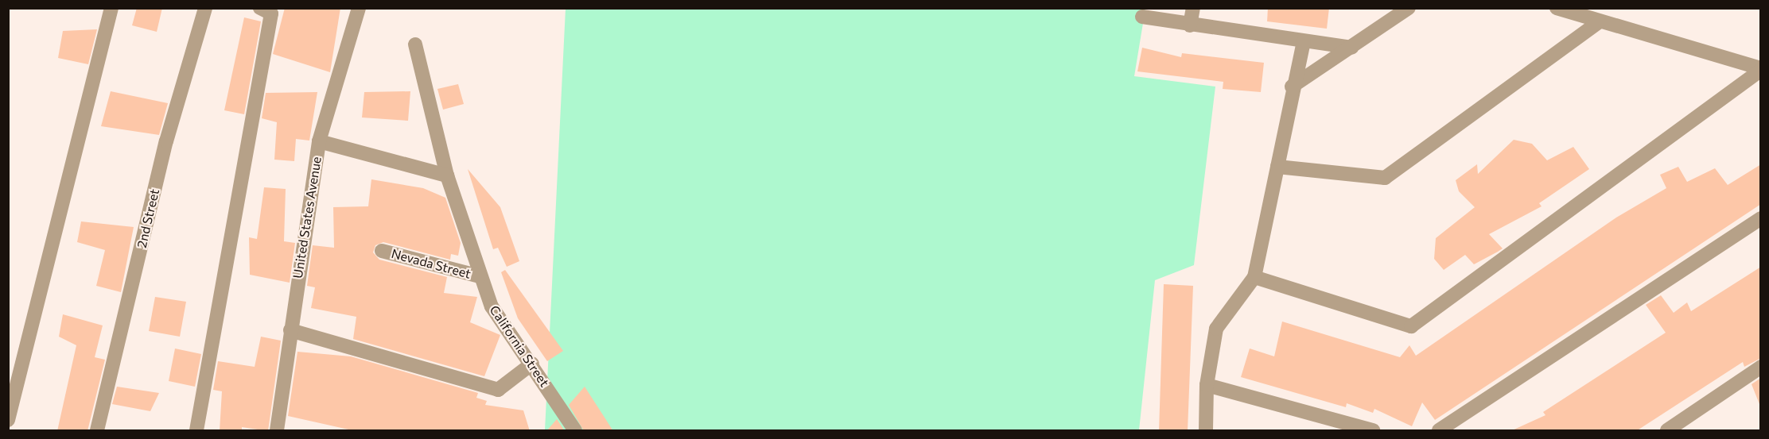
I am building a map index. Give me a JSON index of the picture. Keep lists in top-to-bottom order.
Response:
{
  "streets": {
    "street": [
      "United States Avenue",
      "2nd Street",
      "Nevada Street",
      "California Street"
    ]
  },
  "crossings": [
    ["Nevada Street", "California Street"]
  ]
}
